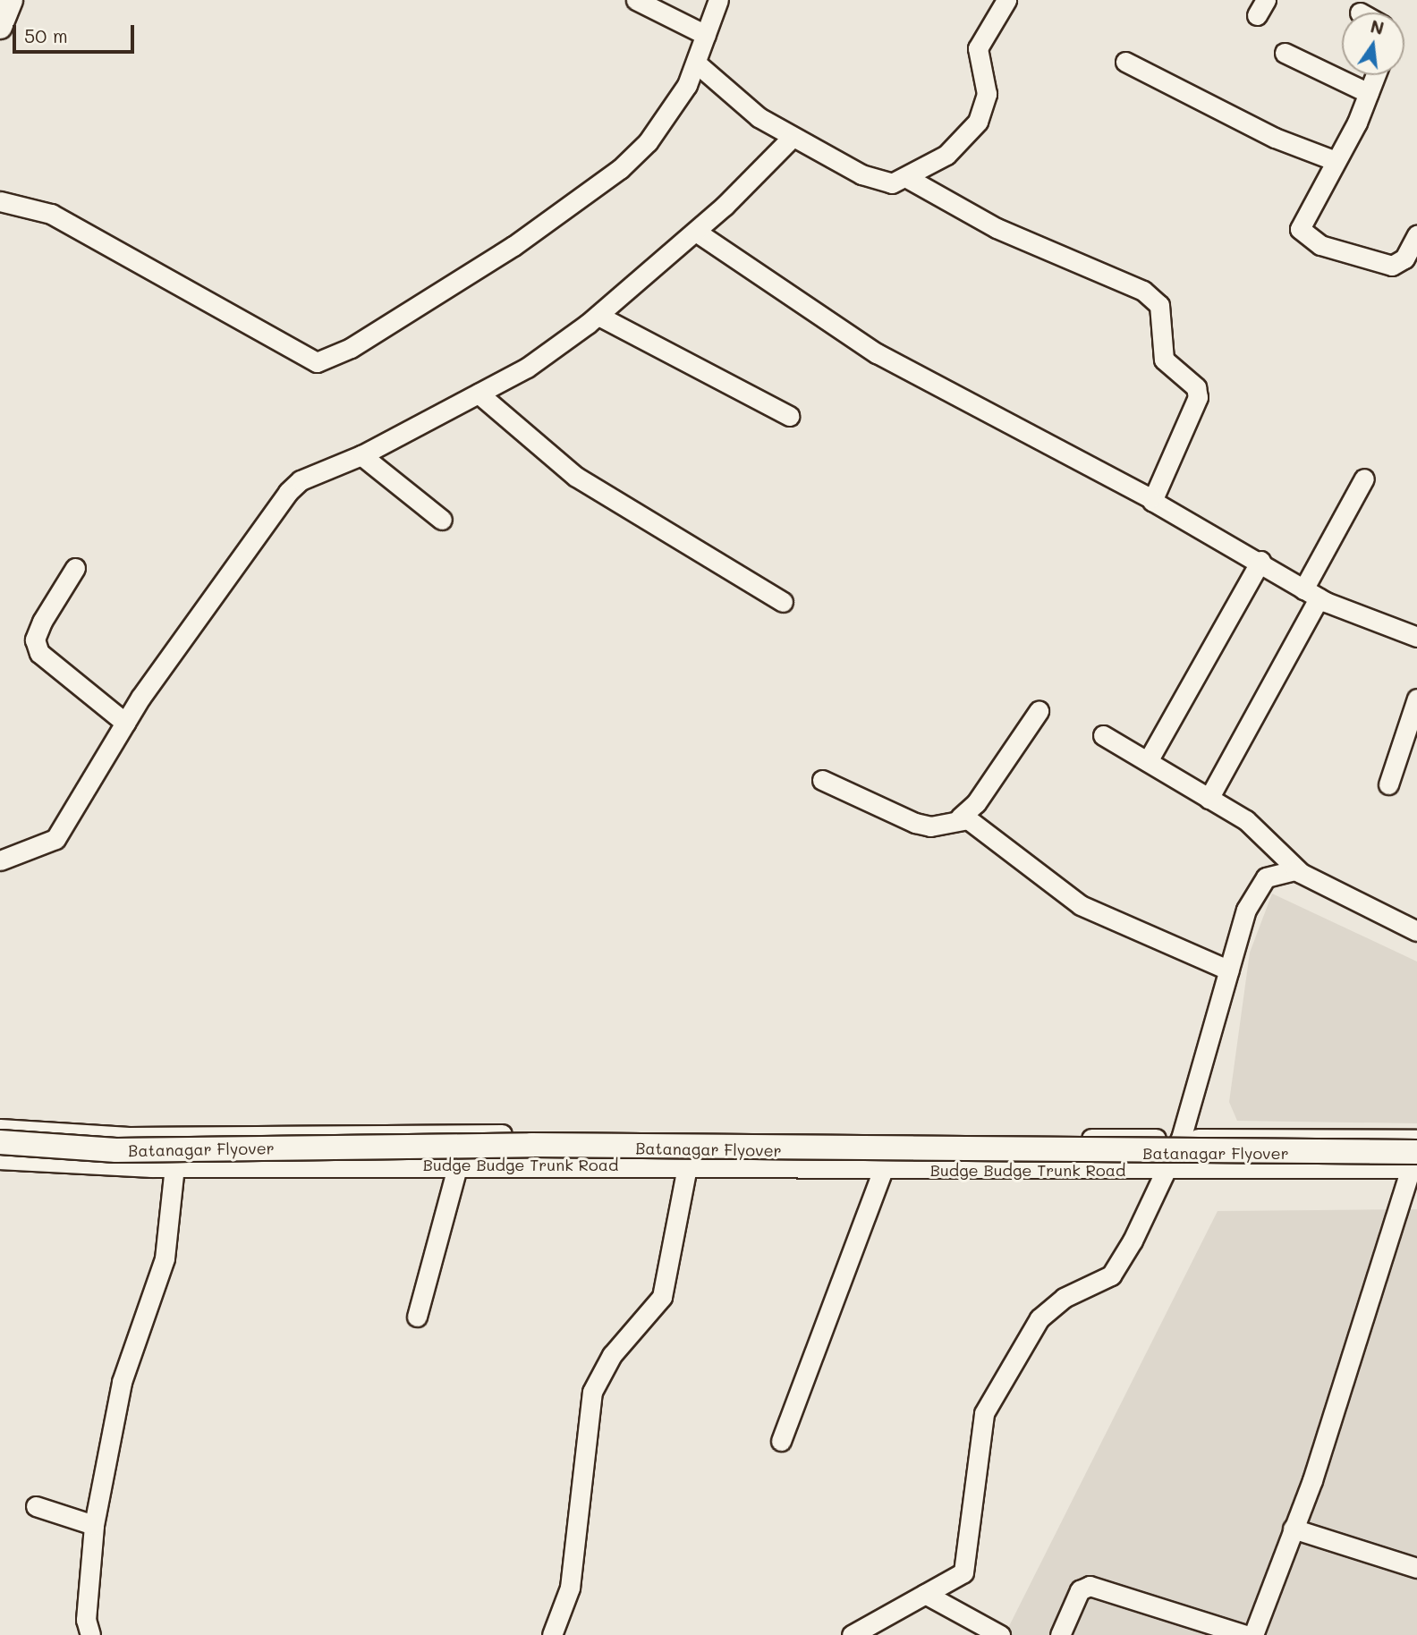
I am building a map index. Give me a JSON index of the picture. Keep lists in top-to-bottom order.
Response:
{
  "streets": {
    "main road": ["Batanagar Flyover"],
    "street": ["Budge Budge Trunk Road"]
  },
  "crossings": [
    ["Batanagar Flyover", "Budge Budge Trunk Road"]
  ],
  "scale_bar": "50 m",
  "north": "top"
}
